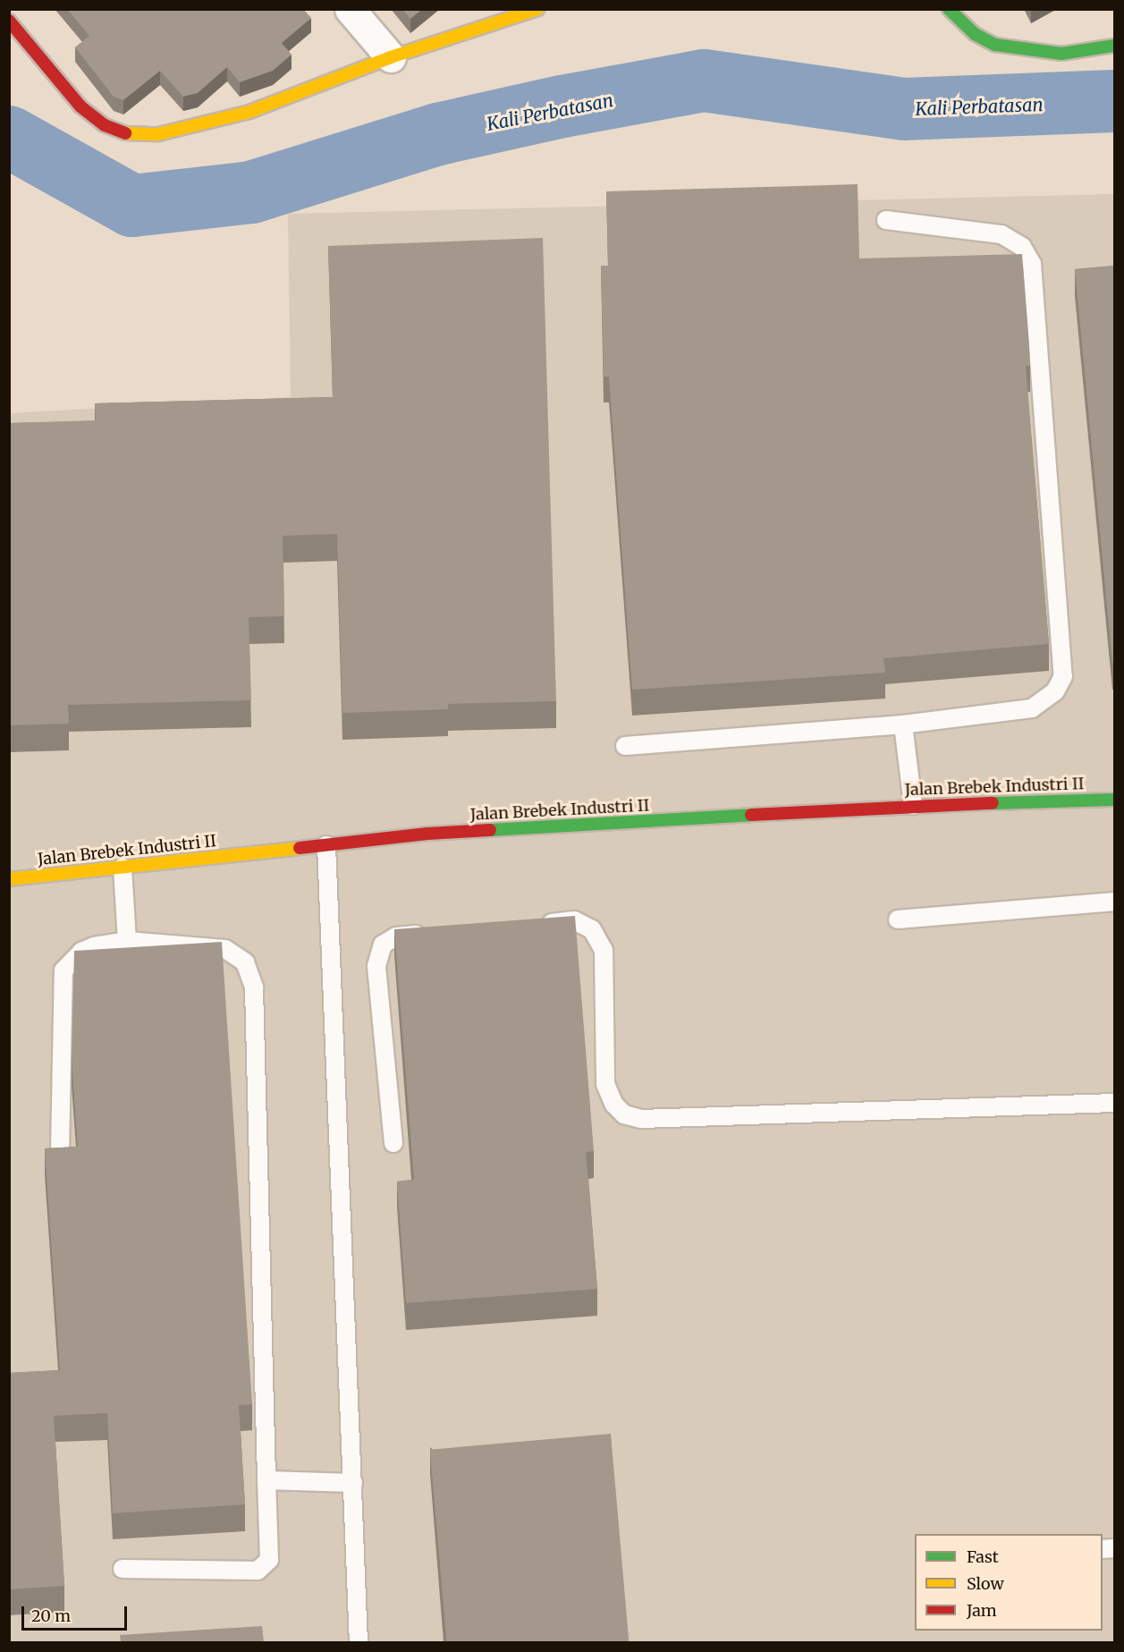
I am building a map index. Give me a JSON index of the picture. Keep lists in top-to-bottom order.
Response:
{
  "streets": {
    "street": ["Jalan Brebek Industri II"]
  },
  "water": ["Kali Perbatasan"],
  "legend": ["Fast", "Slow", "Jam"],
  "scale_bar": "20 m"
}
